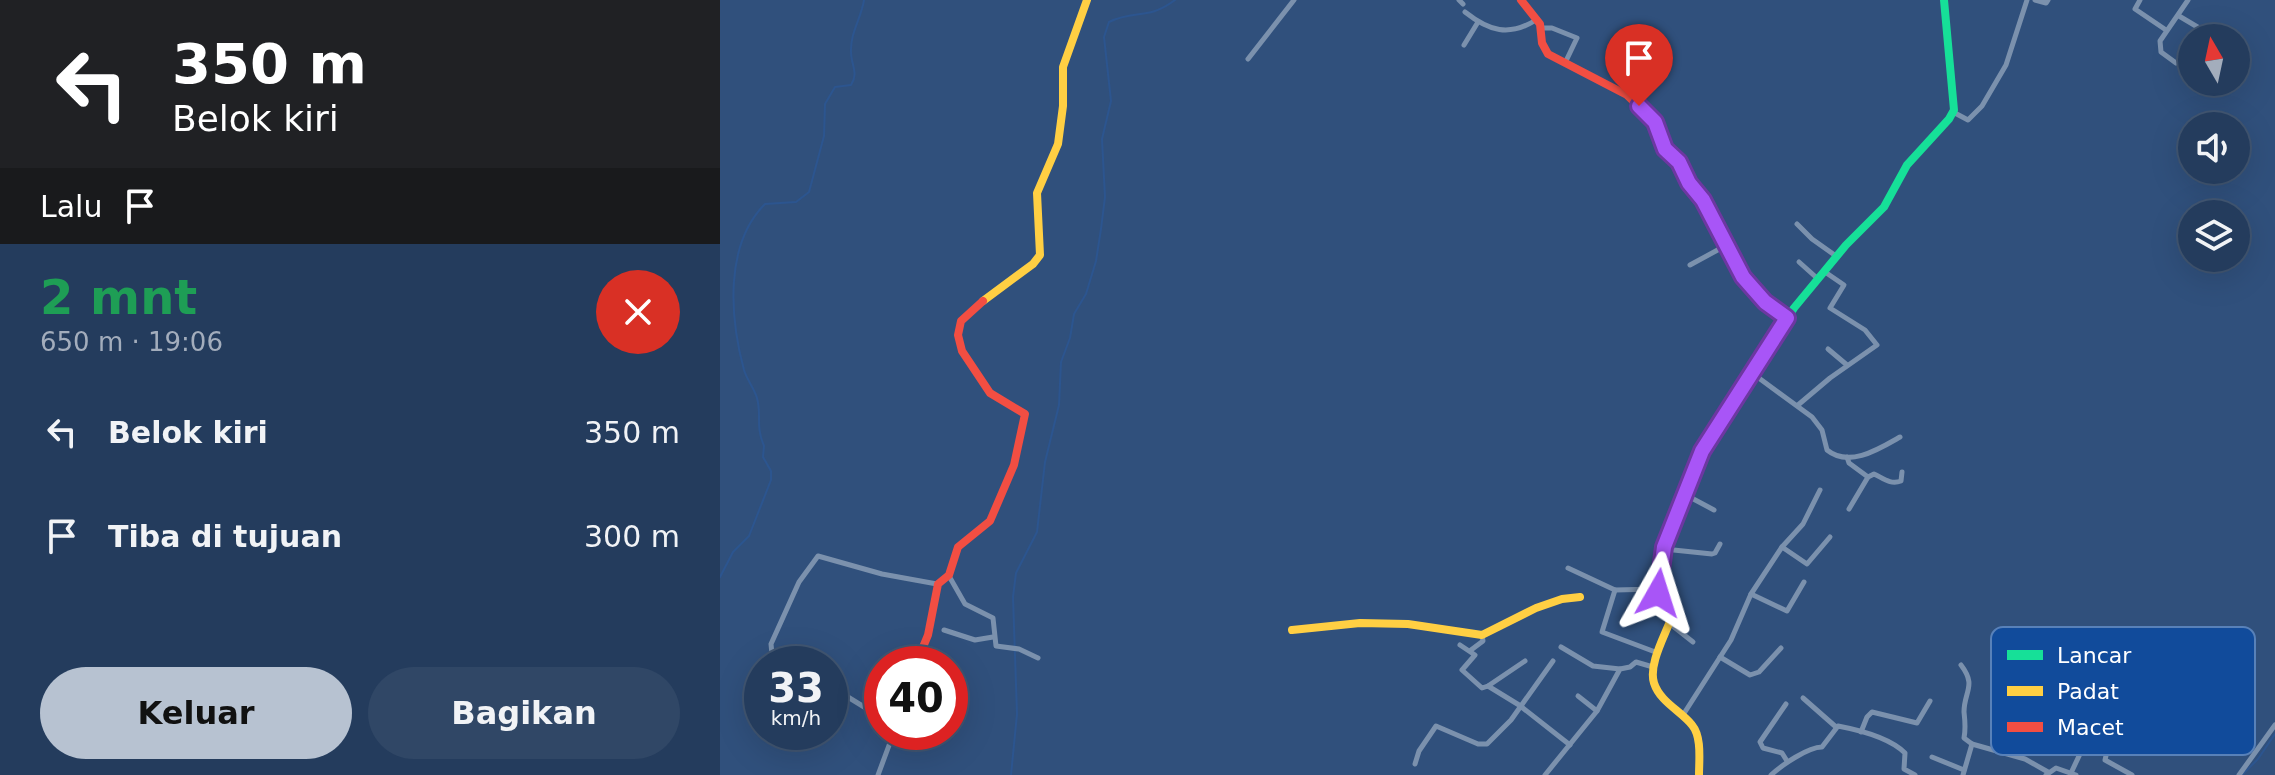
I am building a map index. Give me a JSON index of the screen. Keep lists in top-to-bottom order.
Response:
{
  "legend": ["Lancar", "Padat", "Macet"],
  "north": "top",
  "page": {
    "turn": ["350 m", "Belok kiri"],
    "then": "Lalu",
    "heading": ["2 mnt", "650 m · 19:06"],
    "list": [
      {
        "name": "Belok kiri",
        "value": "350 m"
      },
      {
        "name": "Tiba di tujuan",
        "value": "300 m"
      }
    ],
    "speed": "33 km/h",
    "limit": "40",
    "buttons": ["Keluar", "Bagikan"]
  }
}
